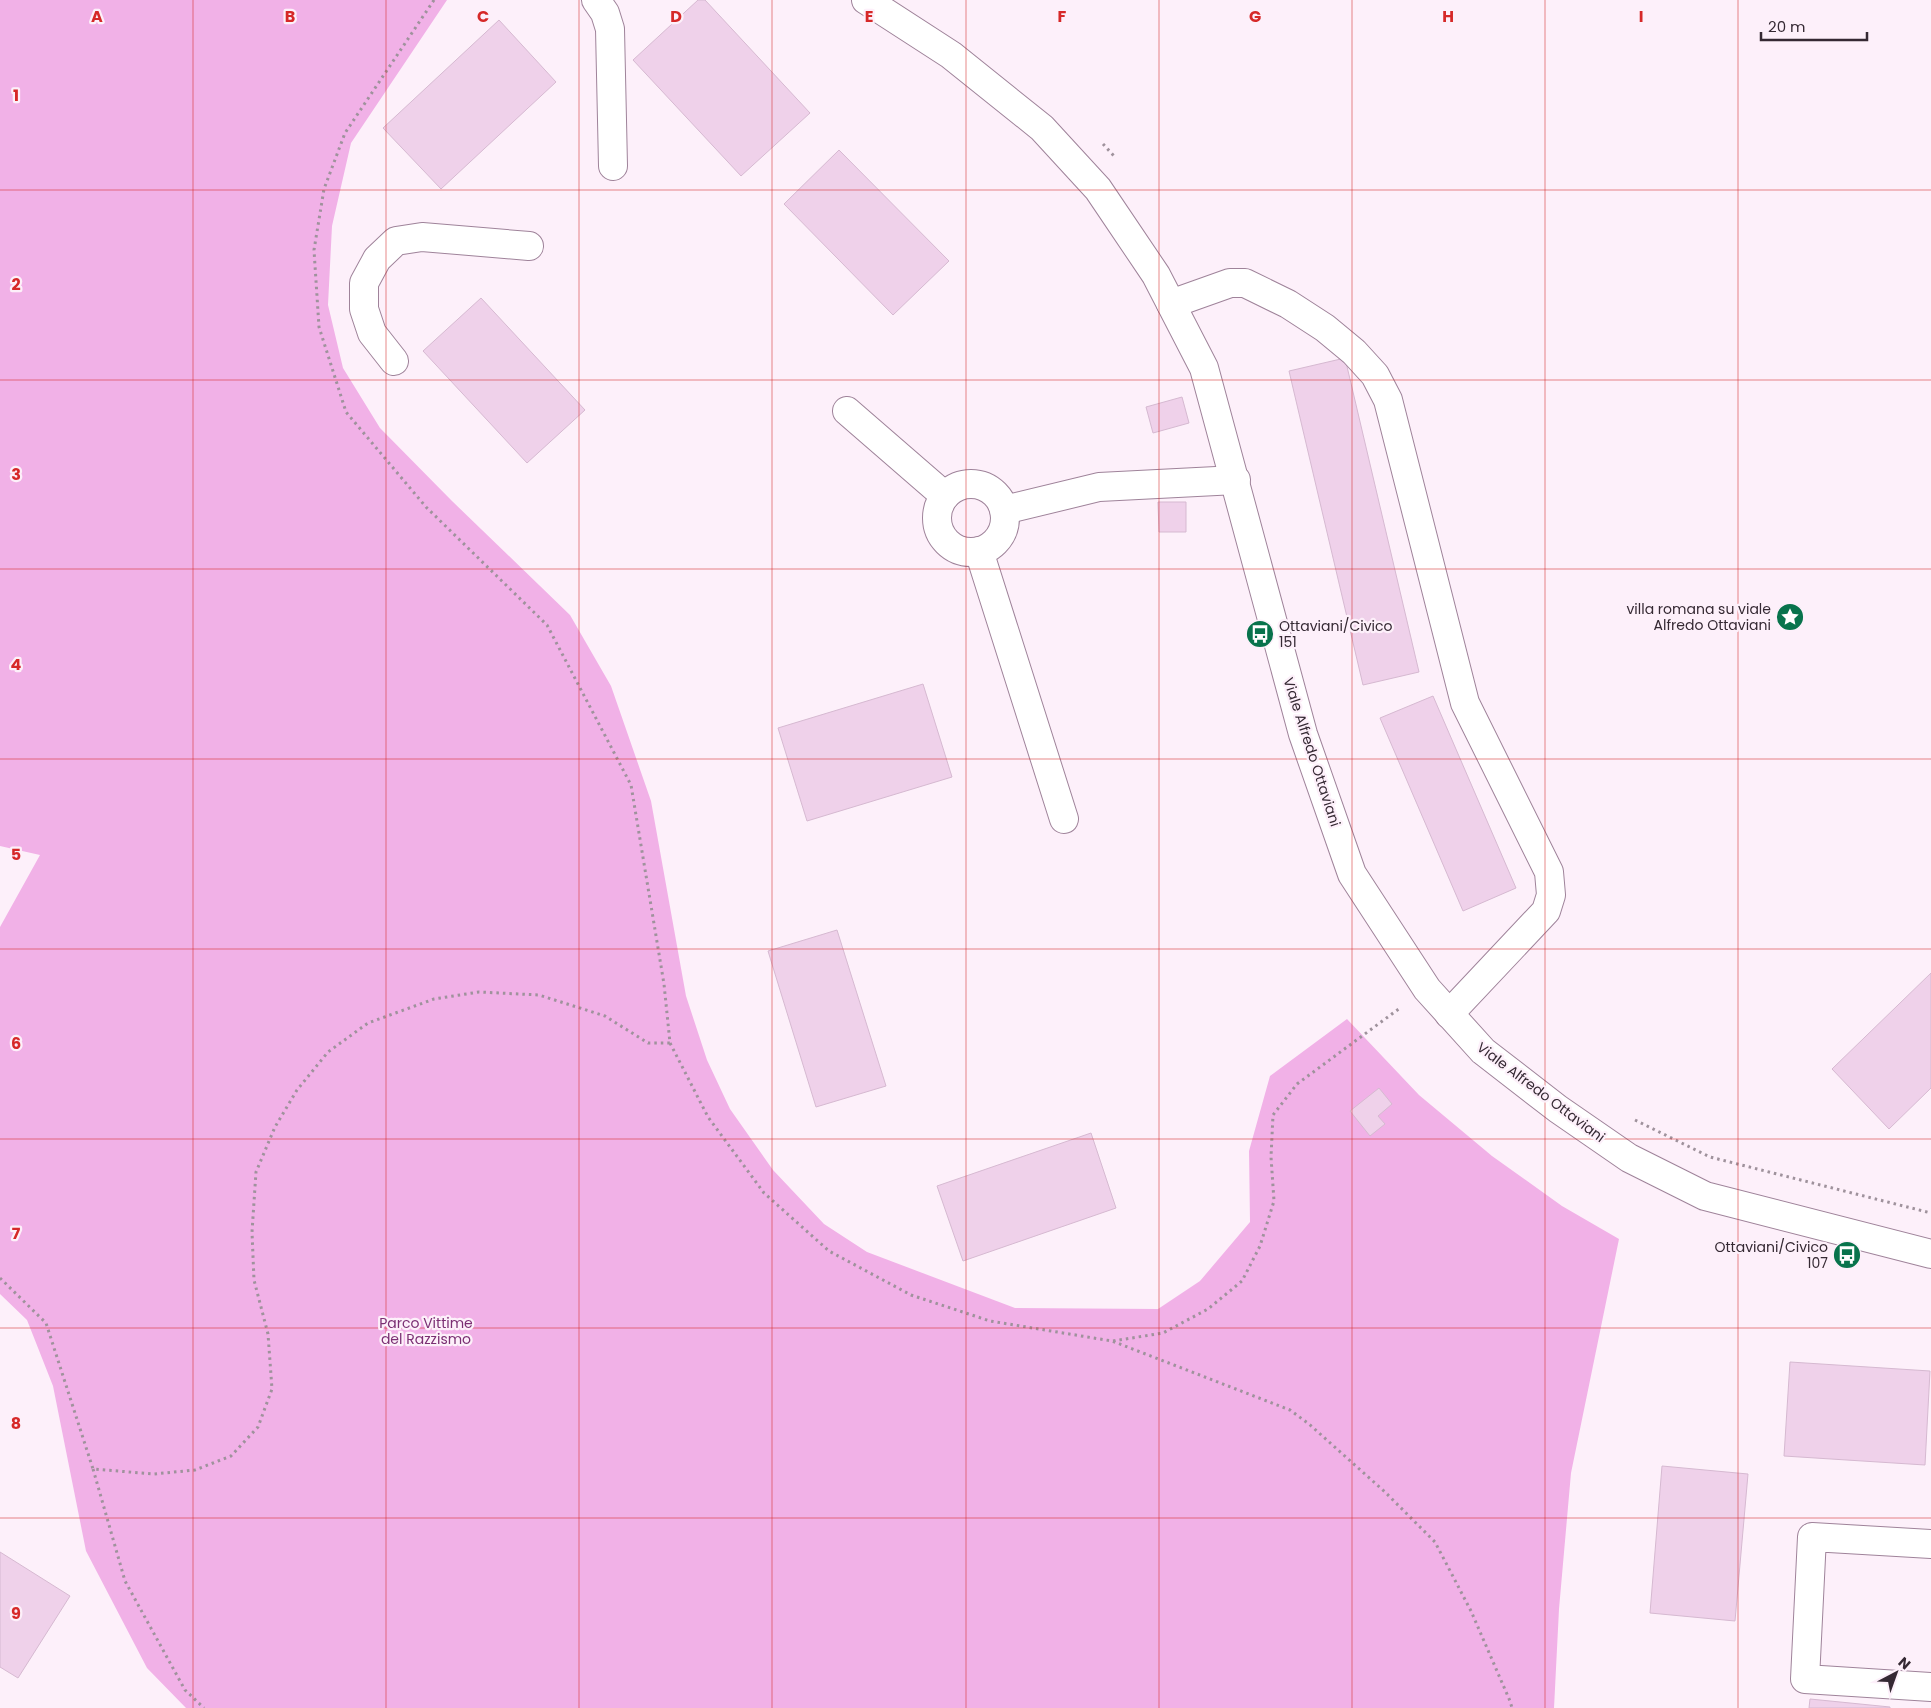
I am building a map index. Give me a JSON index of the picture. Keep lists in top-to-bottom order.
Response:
{
  "streets": {
    "street": ["Viale Alfredo Ottaviani"]
  },
  "parks": ["Parco Vittime del Razzismo"],
  "places": {
    "place": ["villa romana su viale Alfredo Ottaviani"],
    "bus stop": ["Ottaviani/Civico 151", "Ottaviani/Civico 107"]
  },
  "scale_bar": "20 m",
  "north": "top right",
  "grid": {
    "columns": [
      "A",
      "B",
      "C",
      "D",
      "E",
      "F",
      "G",
      "H",
      "I"
    ],
    "rows": [
      "1",
      "2",
      "3",
      "4",
      "5",
      "6",
      "7",
      "8",
      "9"
    ]
  }
}
